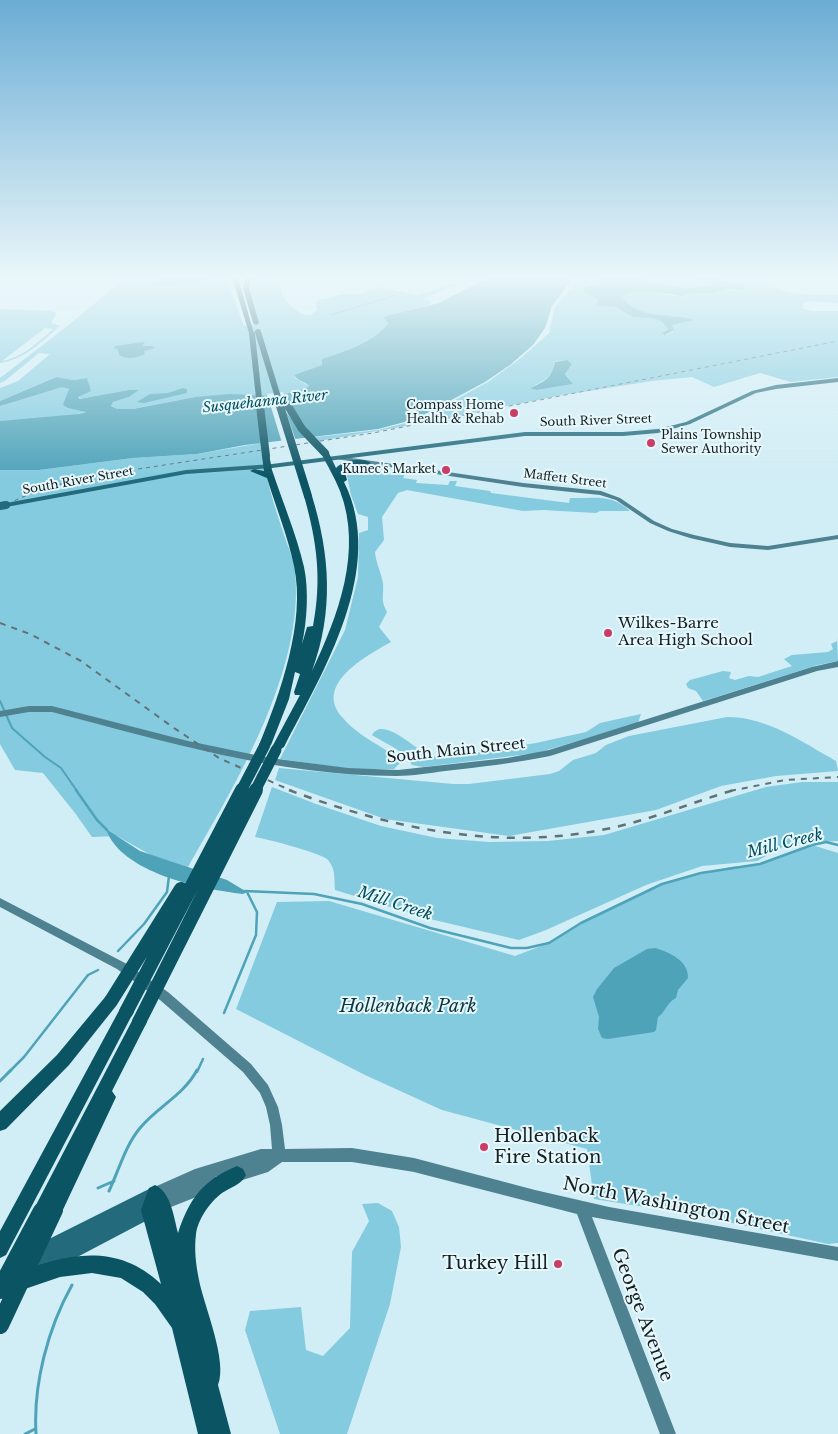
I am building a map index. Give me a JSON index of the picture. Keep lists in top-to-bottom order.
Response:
{
  "streets": {
    "main road": [
      "South River Street",
      "Maffett Street",
      "South Main Street",
      "North Washington Street"
    ],
    "street": ["George Avenue"]
  },
  "crossings": [
    ["South River Street", "Maffett Street"],
    ["North Washington Street", "George Avenue"]
  ],
  "water": ["Susquehanna River", "Mill Creek"],
  "parks": ["Hollenback Park"],
  "places": [
    "Compass Home Health & Rehab",
    "Plains Township Sewer Authority",
    "Kunec's Market",
    "Wilkes-Barre Area High School",
    "Hollenback Fire Station",
    "Turkey Hill"
  ]
}
